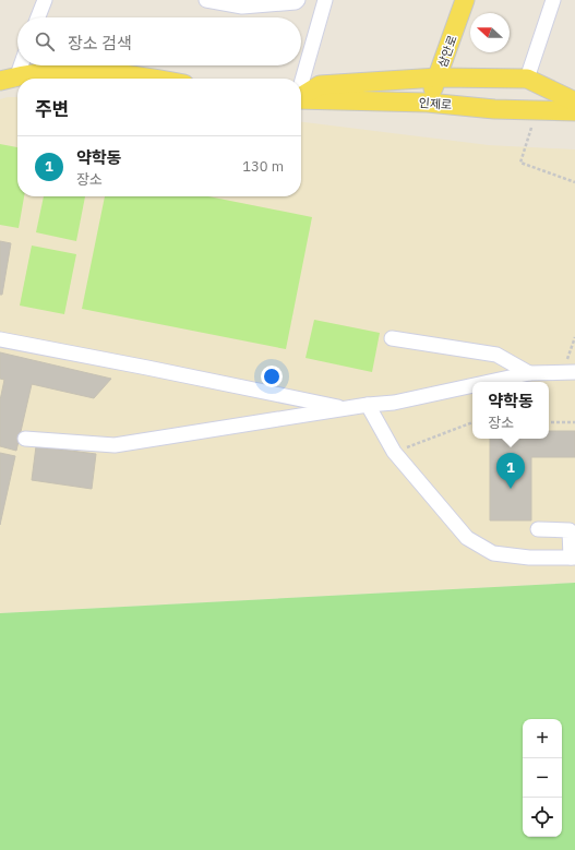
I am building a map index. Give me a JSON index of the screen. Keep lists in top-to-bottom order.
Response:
{
  "streets": {
    "main road": ["삼안로", "인제로"]
  },
  "crossings": [
    ["삼안로", "인제로"]
  ],
  "north": "left",
  "page": {
    "search": "장소 검색",
    "heading": "주변",
    "list": [
      {
        "mark": "1",
        "name": "약학동",
        "note": "장소",
        "value": "130 m"
      }
    ],
    "popup": ["약학동", "장소"],
    "pins": "1",
    "map_buttons": ["+", "−"]
  }
}
